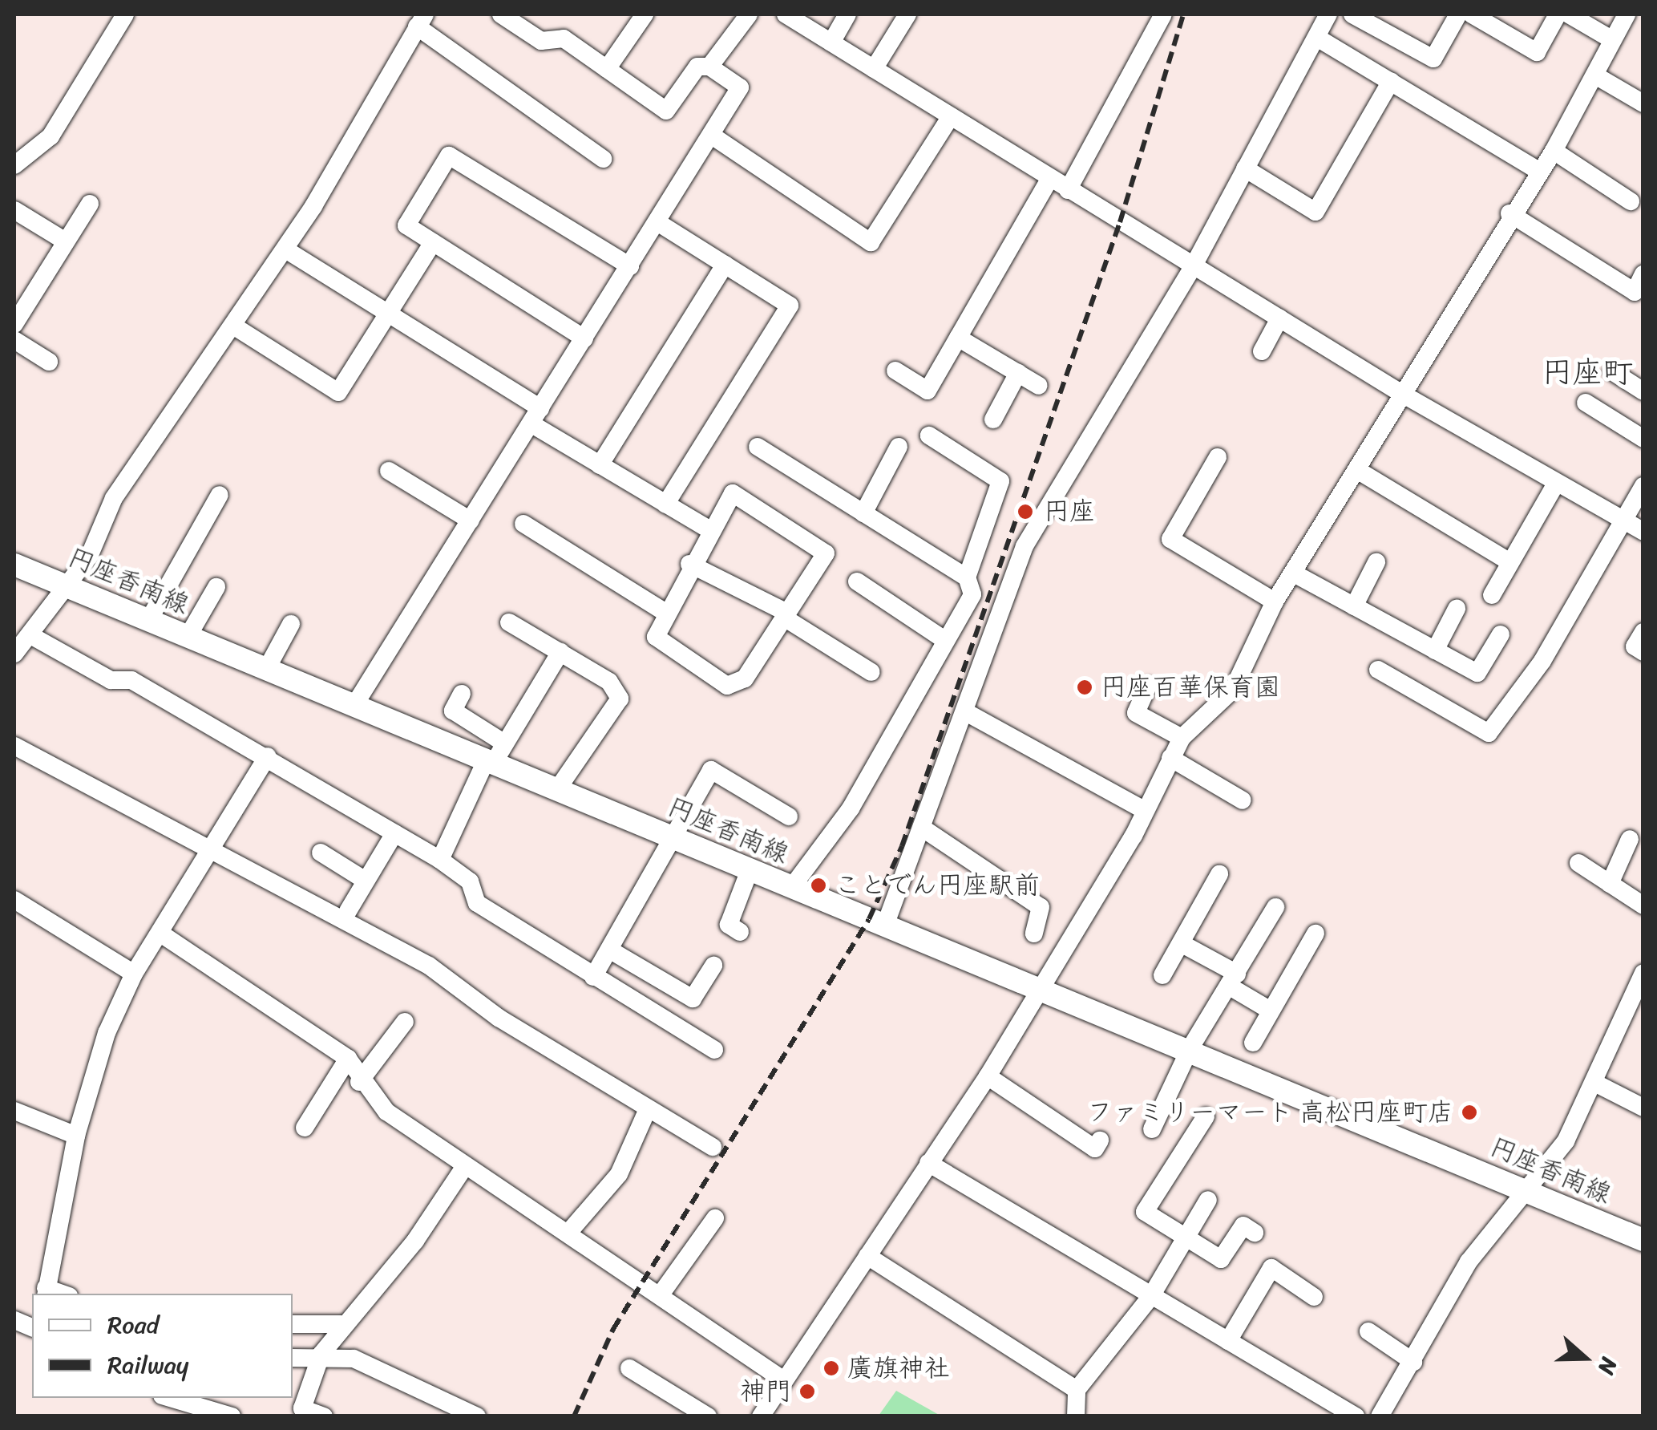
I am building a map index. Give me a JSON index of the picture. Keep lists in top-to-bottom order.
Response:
{
  "streets": {
    "main road": ["円座香南線"]
  },
  "districts": ["円座町"],
  "places": [
    "円座",
    "円座百華保育園",
    "ことでん円座駅前",
    "ファミリーマート 高松円座町店",
    "廣旗神社",
    "神門"
  ],
  "legend": ["Road", "Railway"],
  "north": "right"
}
